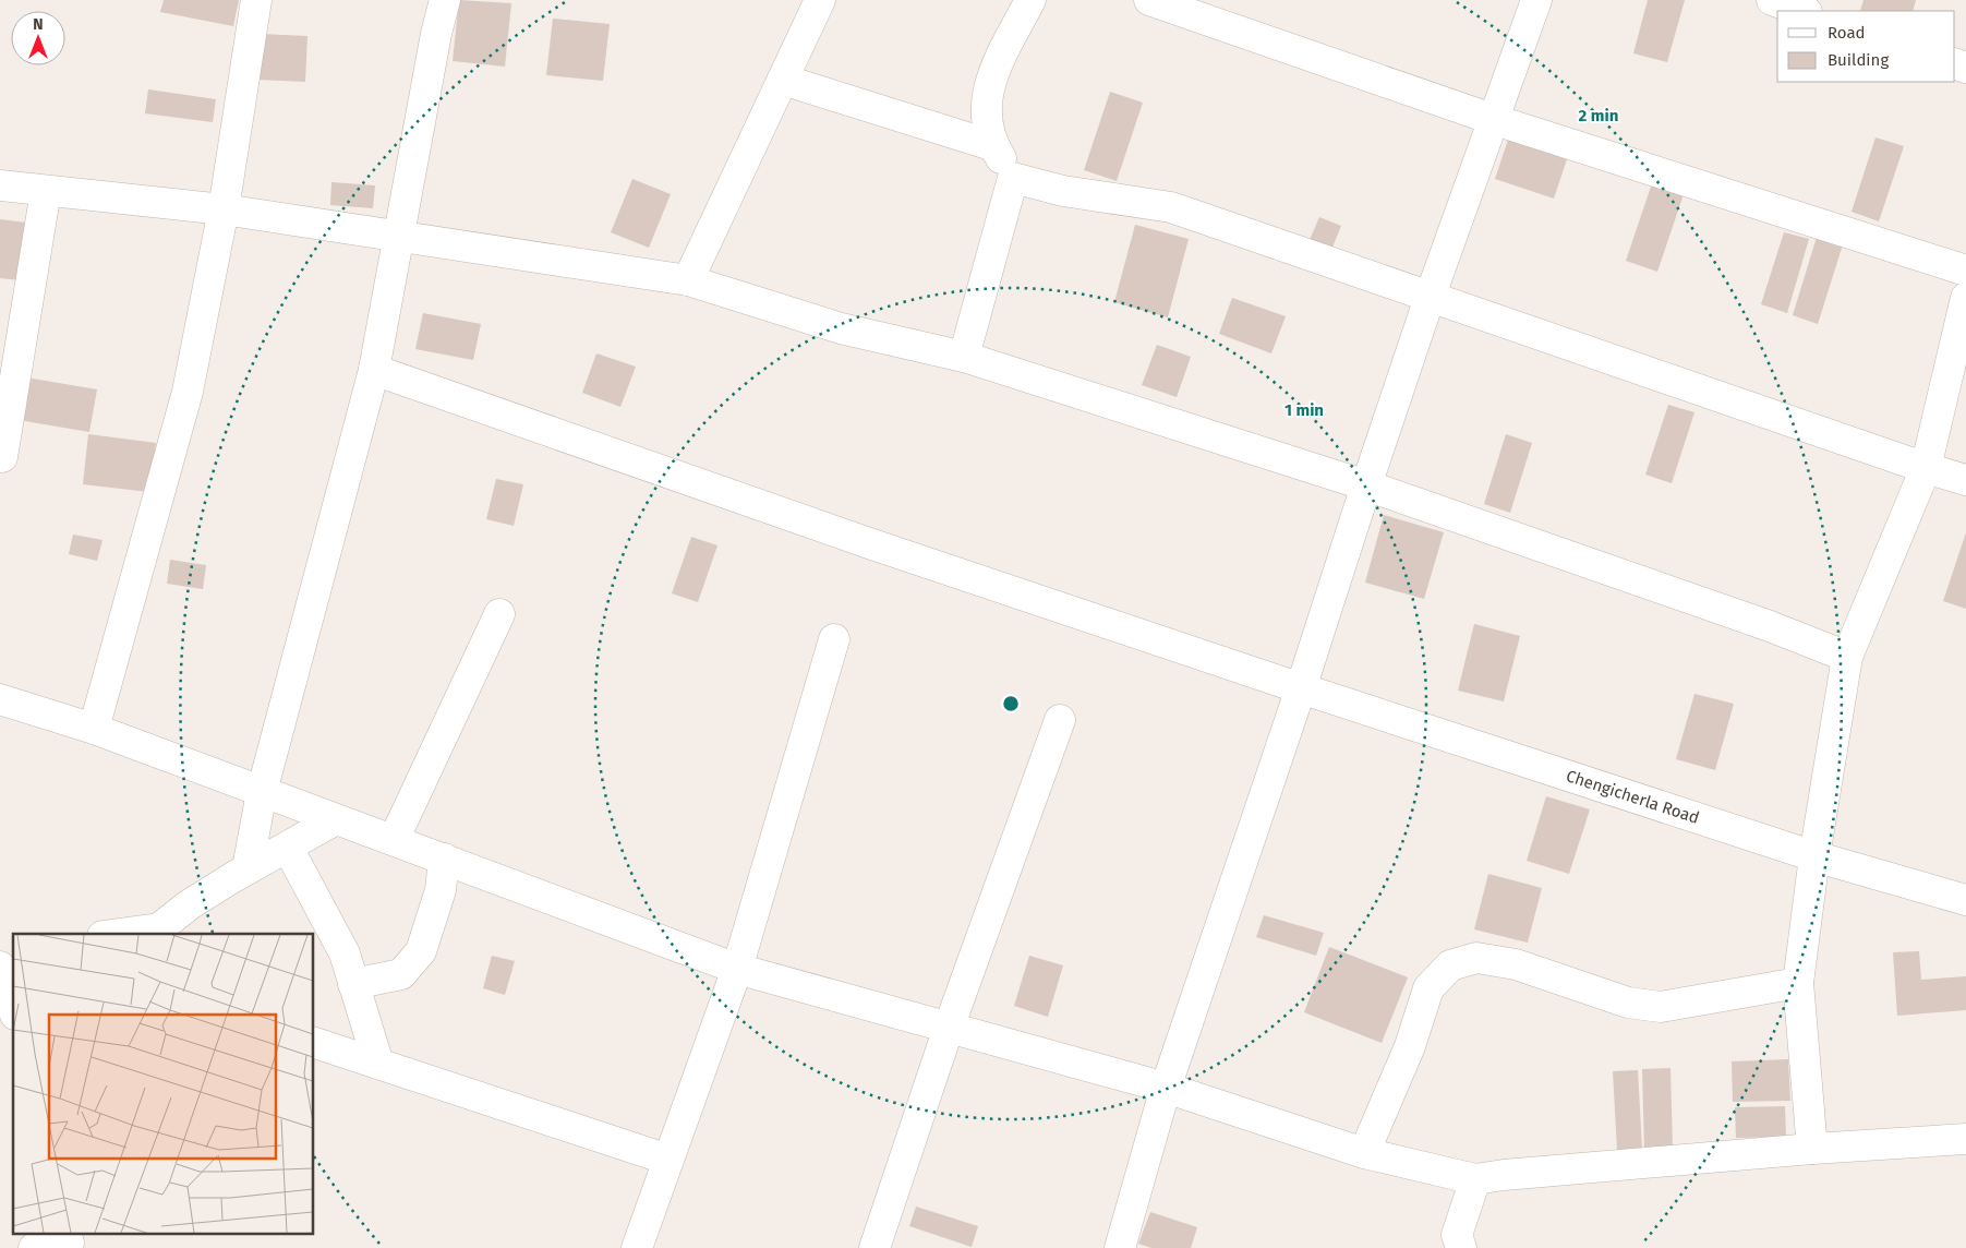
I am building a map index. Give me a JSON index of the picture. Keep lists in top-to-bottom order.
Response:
{
  "streets": {
    "street": ["Chengicherla Road"]
  },
  "legend": ["Road", "Building"],
  "north": "top",
  "rings": ["2 min", "1 min"]
}
